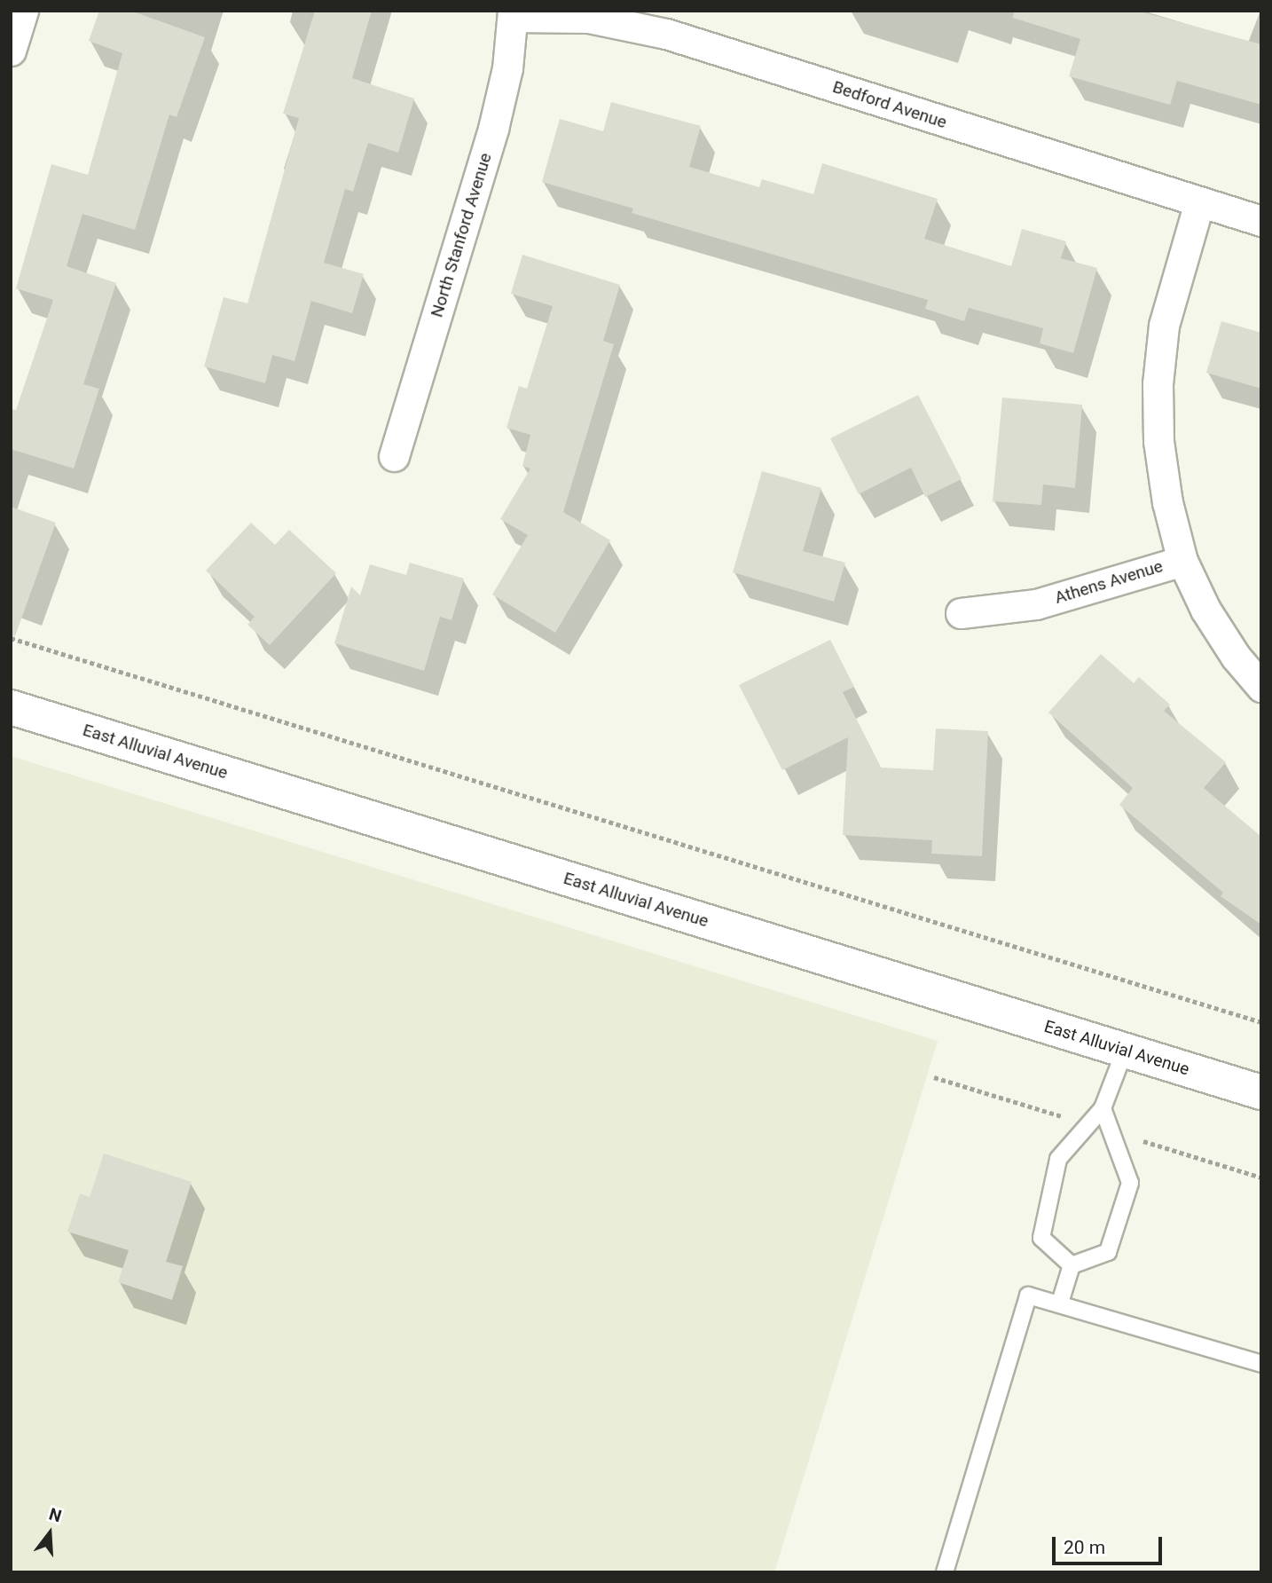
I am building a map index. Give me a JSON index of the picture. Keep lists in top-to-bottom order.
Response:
{
  "streets": {
    "street": [
      "Bedford Avenue",
      "North Stanford Avenue",
      "Athens Avenue",
      "East Alluvial Avenue"
    ]
  },
  "crossings": [
    ["Bedford Avenue", "North Stanford Avenue"]
  ],
  "scale_bar": "20 m",
  "north": "top"
}
